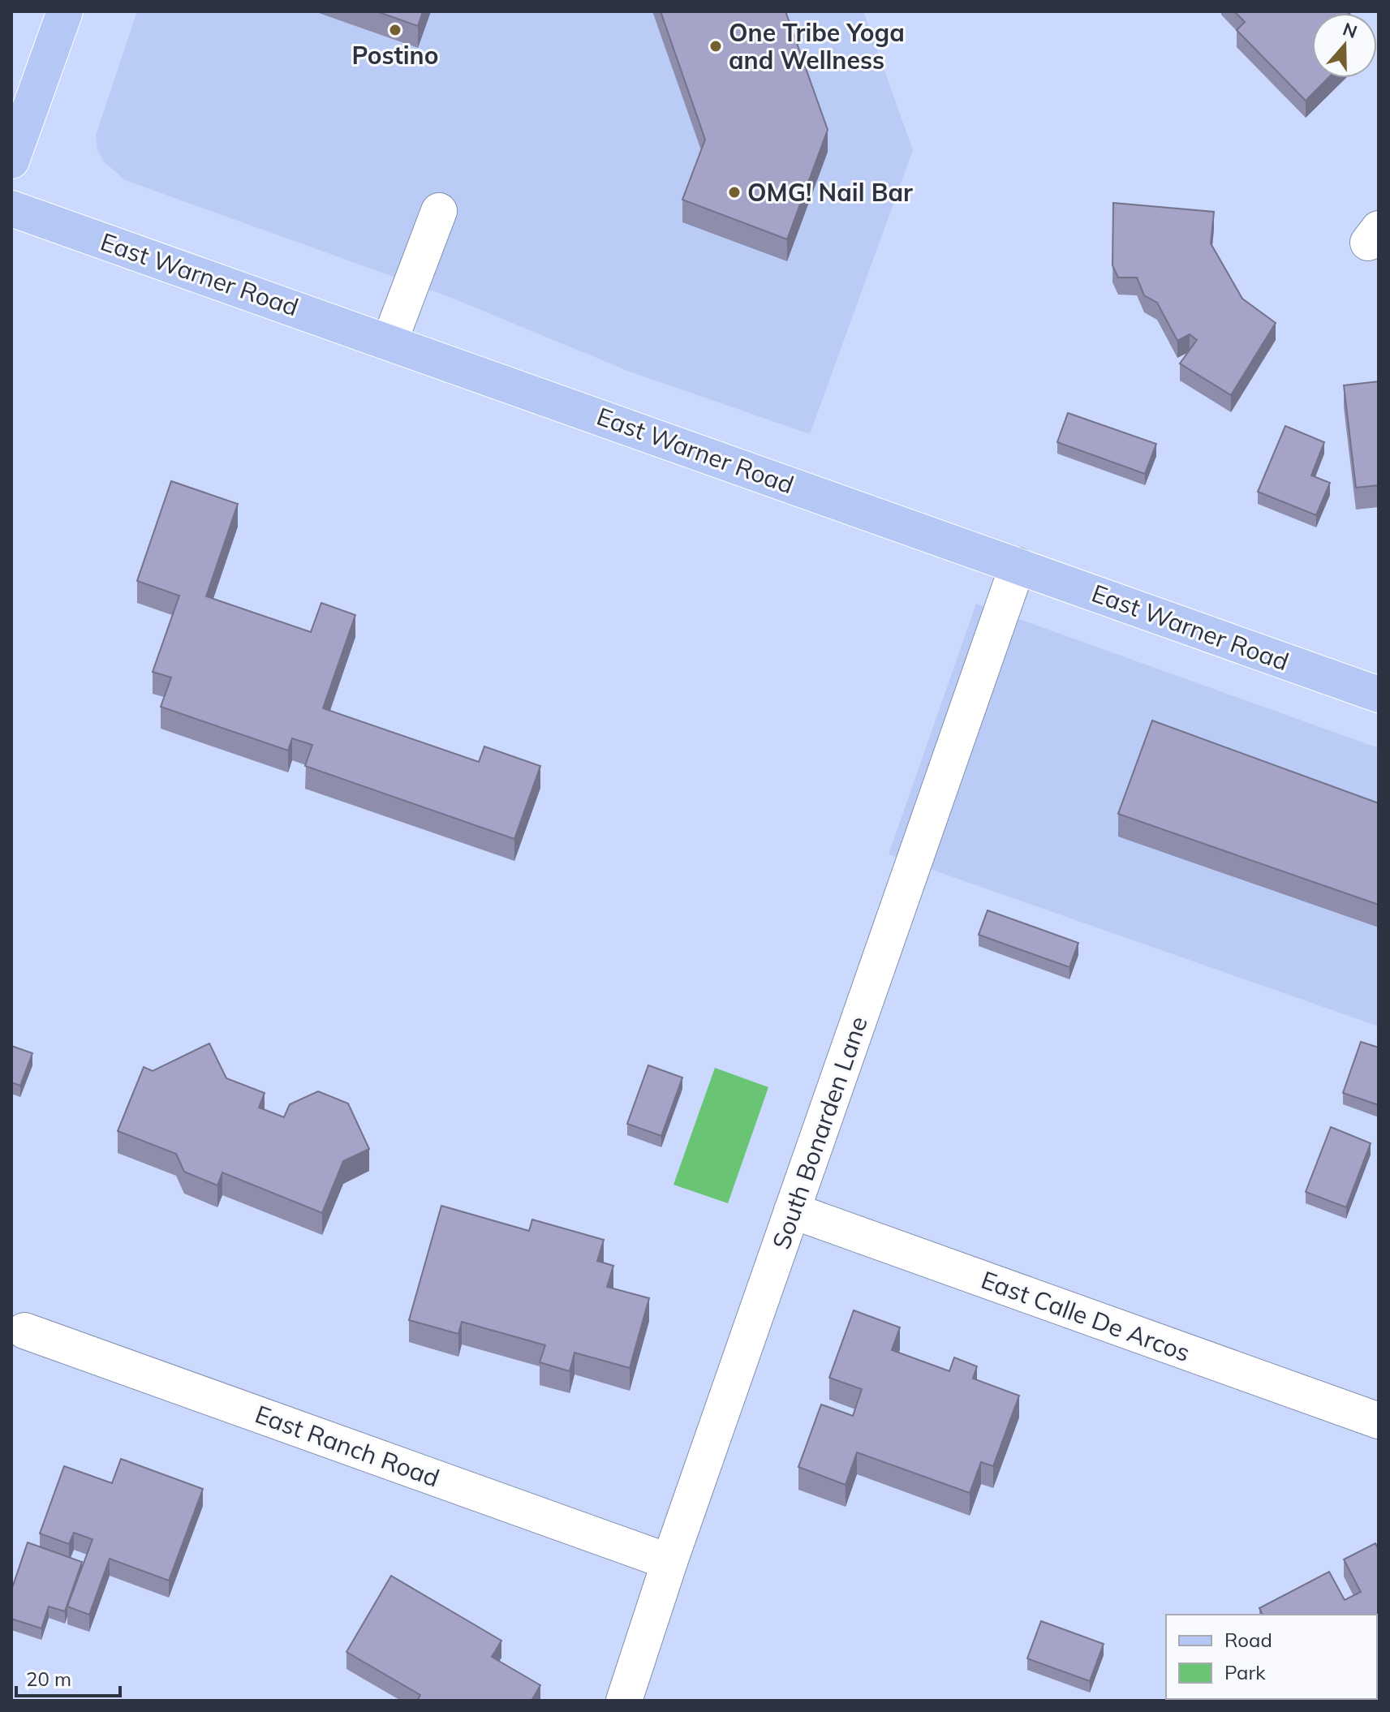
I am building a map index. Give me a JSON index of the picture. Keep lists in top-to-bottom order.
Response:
{
  "streets": {
    "main road": ["East Warner Road"],
    "street": ["South Bonarden Lane", "East Calle De Arcos", "East Ranch Road"]
  },
  "crossings": [
    ["East Warner Road", "South Bonarden Lane"],
    ["South Bonarden Lane", "East Calle De Arcos"],
    ["South Bonarden Lane", "East Ranch Road"]
  ],
  "places": ["Postino", "One Tribe Yoga and Wellness", "OMG! Nail Bar"],
  "legend": ["Road", "Park"],
  "scale_bar": "20 m",
  "north": "top"
}
